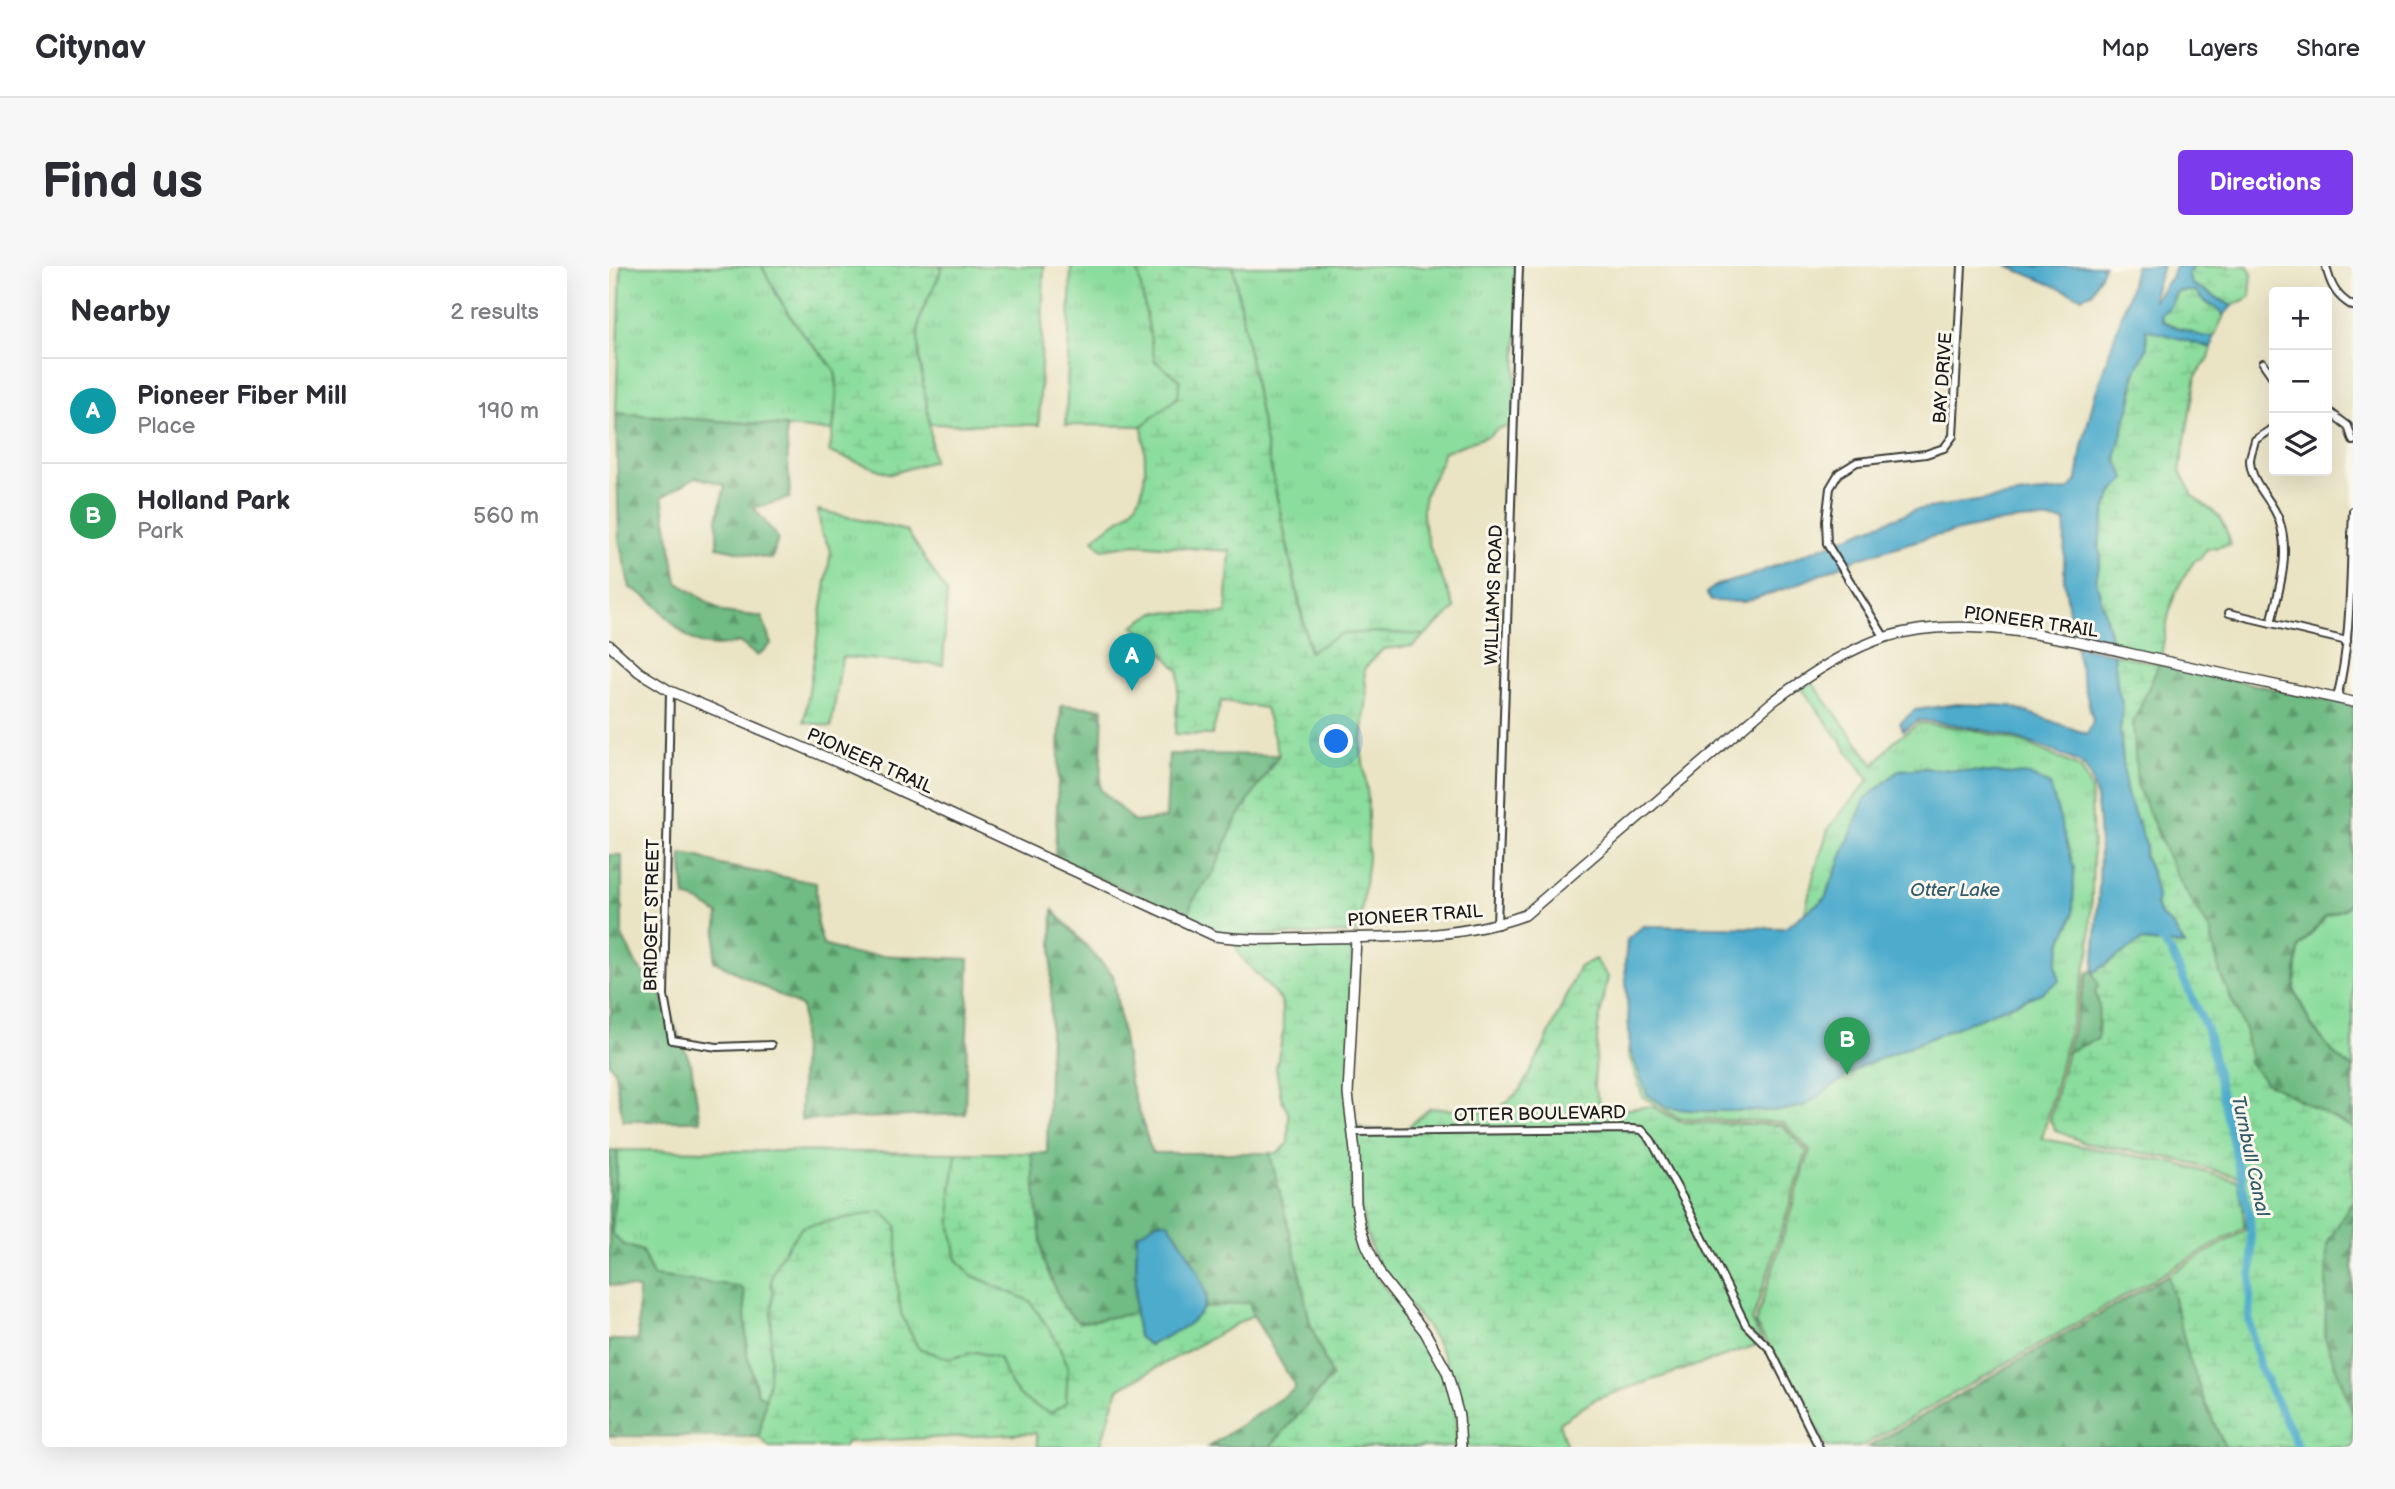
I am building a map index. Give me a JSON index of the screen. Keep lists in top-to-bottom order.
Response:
{
  "streets": {
    "street": [
      "BAY DRIVE",
      "WILLIAMS ROAD",
      "PIONEER TRAIL",
      "BRIDGET STREET",
      "OTTER BOULEVARD"
    ]
  },
  "crossings": [
    ["BAY DRIVE", "PIONEER TRAIL"],
    ["WILLIAMS ROAD", "PIONEER TRAIL"],
    ["PIONEER TRAIL", "BRIDGET STREET"]
  ],
  "water": ["Otter Lake", "Turnbull Canal"],
  "page": {
    "header": "Citynav",
    "nav": ["Map", "Layers", "Share"],
    "buttons": "Directions",
    "title": "Find us",
    "heading": ["Nearby", "2 results"],
    "map_buttons": ["+", "−"],
    "list": [
      {
        "mark": "A",
        "name": "Pioneer Fiber Mill",
        "note": "Place",
        "value": "190 m"
      },
      {
        "mark": "B",
        "name": "Holland Park",
        "note": "Park",
        "value": "560 m"
      }
    ],
    "pins": ["A", "B"]
  }
}
